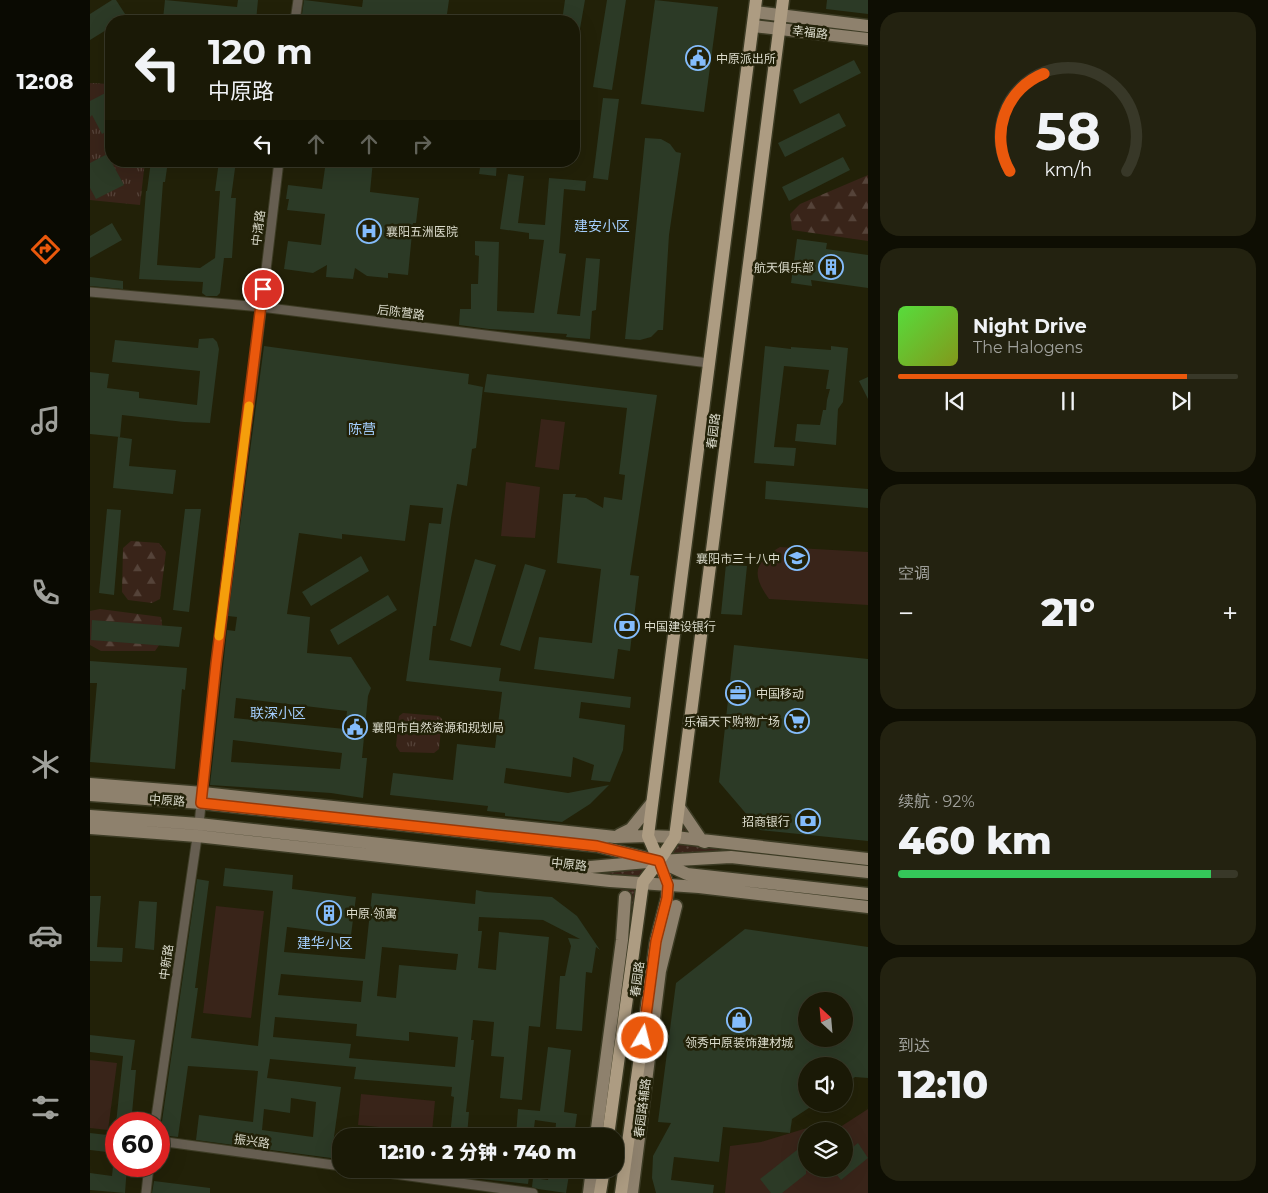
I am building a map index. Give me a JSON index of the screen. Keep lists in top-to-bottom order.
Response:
{
  "streets": {
    "main road": ["春园路"],
    "street": [
      "幸福路",
      "中清路",
      "后陈营路",
      "中原路",
      "中新路",
      "春园路辅路",
      "振兴路"
    ]
  },
  "crossings": [
    ["幸福路", "春园路"],
    ["中清路", "后陈营路"],
    ["中清路", "中原路"],
    ["中清路", "中新路"],
    ["后陈营路", "春园路"],
    ["春园路", "中原路"],
    ["中原路", "中新路"]
  ],
  "districts": [
    "建安小区",
    "陈营",
    "联深小区",
    "建华小区"
  ],
  "places": {
    "public building": ["中原派出所", "襄阳市自然资源和规划局"],
    "hospital": ["襄阳五洲医院"],
    "building": ["航天俱乐部", "中原·领寓"],
    "school or university": ["襄阳市三十八中"],
    "bank": ["中国建设银行", "招商银行"],
    "office": ["中国移动"],
    "supermarket": ["乐福天下购物广场"],
    "shop": ["领秀中原装饰建材城"]
  },
  "north": "top left",
  "page": {
    "tabs": "12:08",
    "turn": ["120 m", "中原路"],
    "song": ["Night Drive", "The Halogens"],
    "tile": [
      "空调",
      ["续航 · 92%", "460 km"],
      ["到达", "12:10"]
    ],
    "heat": ["−", "21°", "+"],
    "limit": "60",
    "trip": "12:10 · 2 分钟 · 740 m",
    "gauge": ["58", "km/h"]
  }
}
